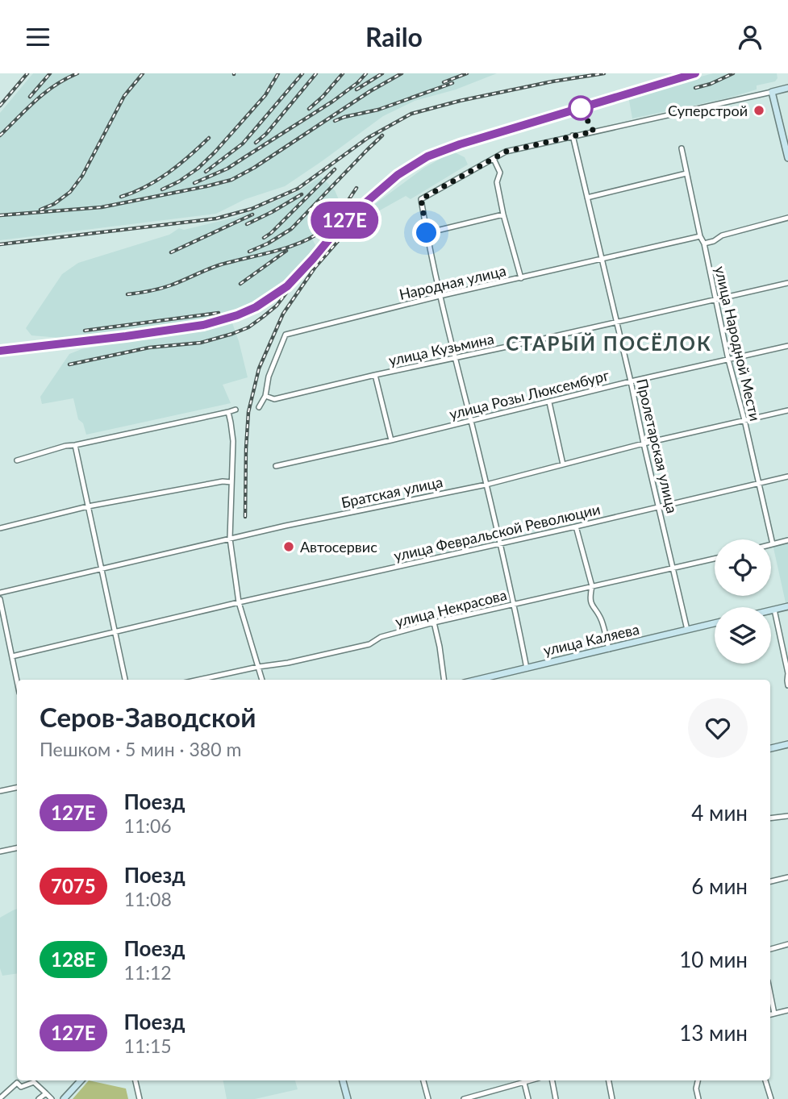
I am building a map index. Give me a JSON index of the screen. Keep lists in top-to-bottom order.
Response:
{
  "streets": {
    "street": [
      "Народная улица",
      "улица Народной Мести",
      "улица Кузьмина",
      "улица Розы Люксембург",
      "Пролетарская улица",
      "Братская улица",
      "улица Февральской Революции",
      "улица Некрасова",
      "улица Каляева"
    ]
  },
  "crossings": [
    ["Народная улица", "улица Народной Мести"],
    ["Народная улица", "улица Кузьмина"],
    ["Народная улица", "Пролетарская улица"],
    ["улица Народной Мести", "улица Кузьмина"],
    ["улица Народной Мести", "улица Розы Люксембург"],
    ["улица Народной Мести", "Братская улица"],
    ["улица Народной Мести", "улица Февральской Революции"],
    ["улица Кузьмина", "Пролетарская улица"],
    ["улица Розы Люксембург", "Пролетарская улица"],
    ["Пролетарская улица", "Братская улица"],
    ["Пролетарская улица", "улица Февральской Революции"],
    ["Пролетарская улица", "улица Некрасова"],
    ["Пролетарская улица", "улица Каляева"]
  ],
  "districts": ["СТАРЫЙ ПОСЁЛОК"],
  "places": ["Суперстрой", "Автосервис"],
  "page": {
    "header": "Railo",
    "on_map": "127Е",
    "heading": ["Серов-Заводской", "Пешком · 5 мин · 380 m"],
    "list": [
      {
        "mark": "127Е",
        "name": "Поезд",
        "note": "11:06",
        "value": "4 мин"
      },
      {
        "mark": "7075",
        "name": "Поезд",
        "note": "11:08",
        "value": "6 мин"
      },
      {
        "mark": "128Е",
        "name": "Поезд",
        "note": "11:12",
        "value": "10 мин"
      },
      {
        "mark": "127Е",
        "name": "Поезд",
        "note": "11:15",
        "value": "13 мин"
      }
    ]
  }
}
